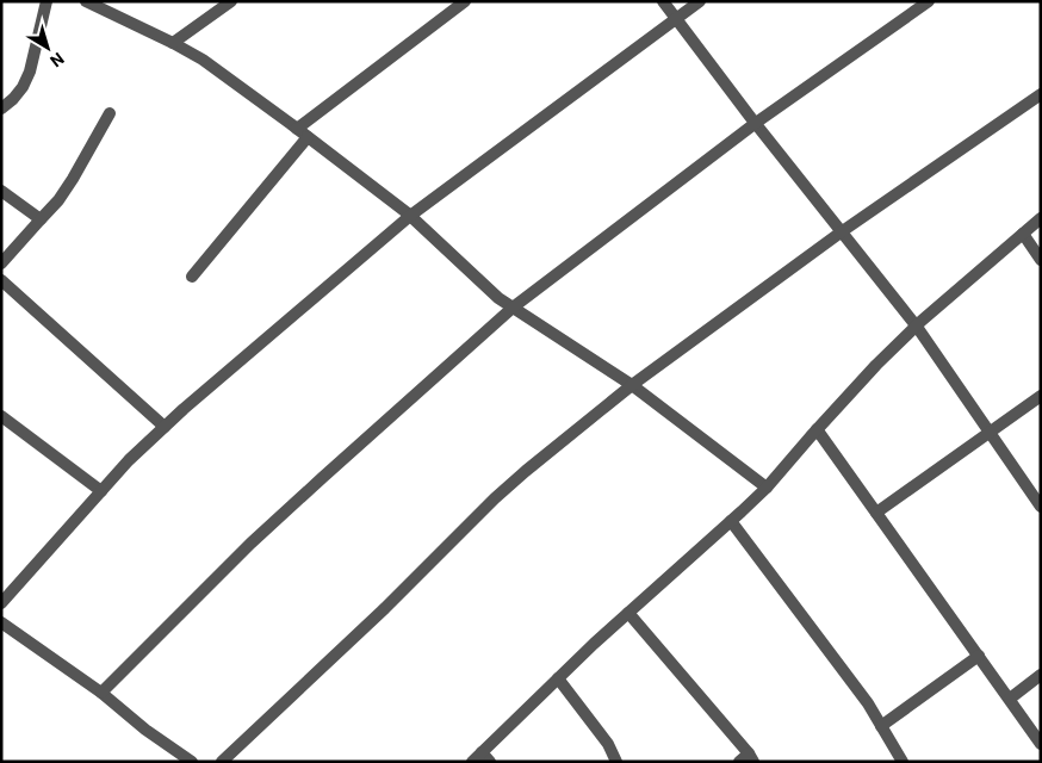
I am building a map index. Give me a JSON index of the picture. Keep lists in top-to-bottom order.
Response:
{
  "north": "bottom right"
}
